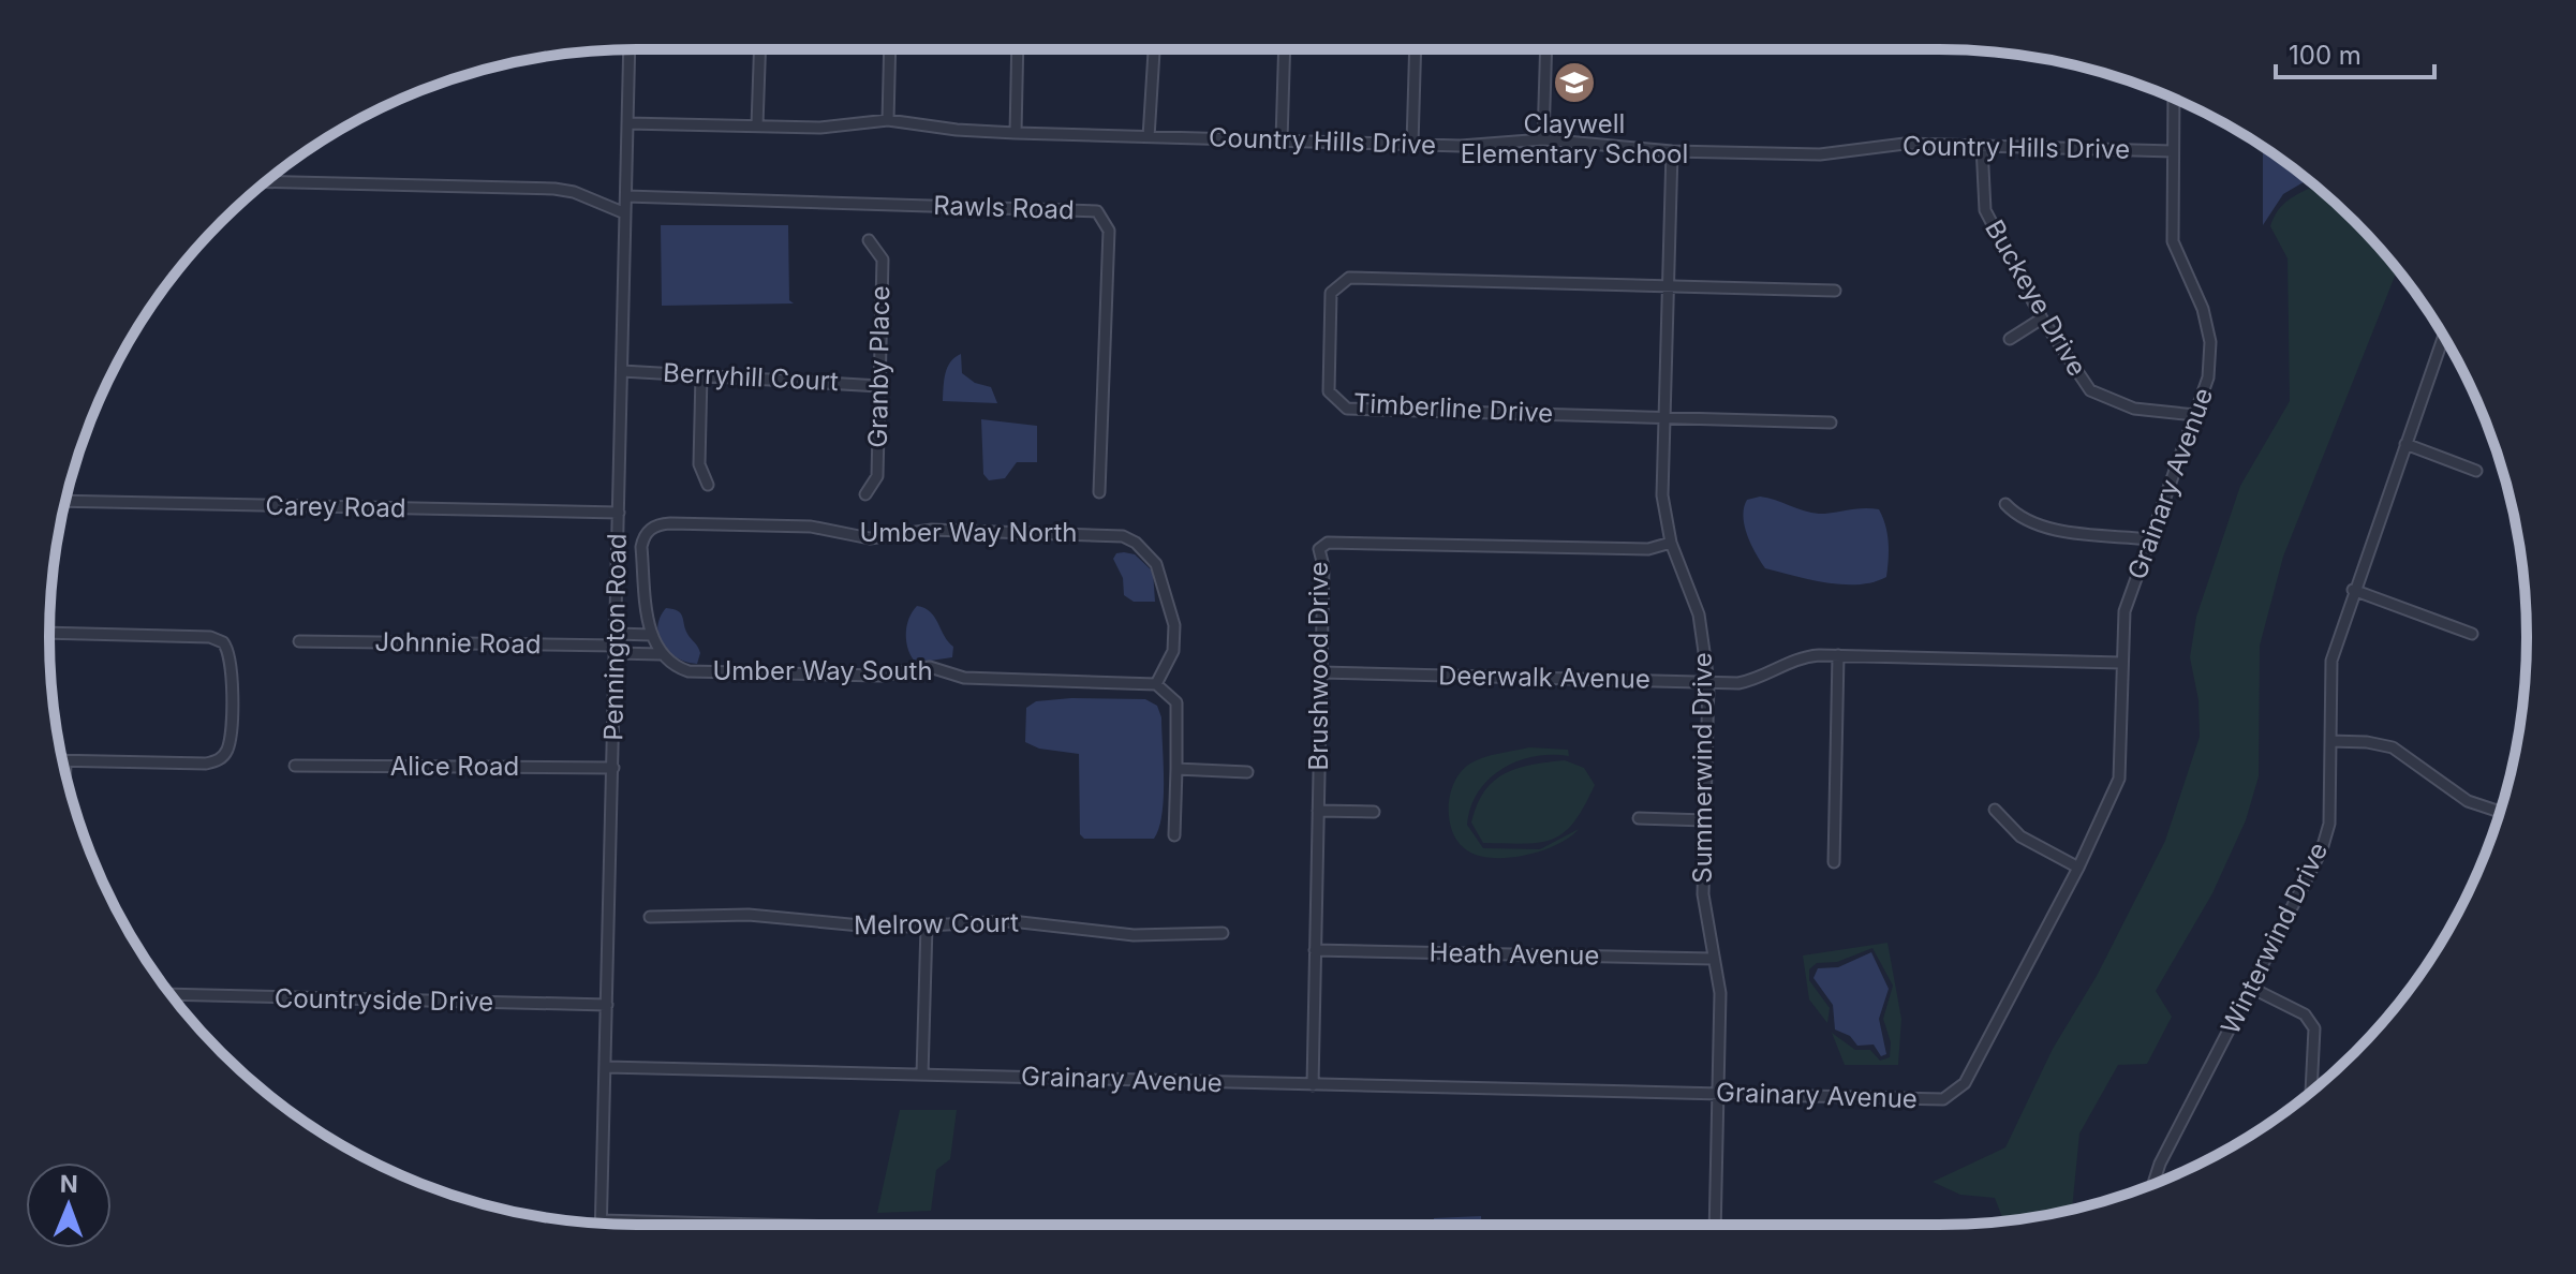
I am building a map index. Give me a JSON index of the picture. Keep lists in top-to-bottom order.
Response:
{
  "streets": {
    "street": [
      "Country Hills Drive",
      "Rawls Road",
      "Buckeye Drive",
      "Granby Place",
      "Berryhill Court",
      "Timberline Drive",
      "Grainary Avenue",
      "Carey Road",
      "Umber Way North",
      "Pennington Road",
      "Johnnie Road",
      "Brushwood Drive",
      "Umber Way South",
      "Deerwalk Avenue",
      "Alice Road",
      "Summerwind Drive",
      "Melrow Court",
      "Winterwind Drive",
      "Heath Avenue",
      "Countryside Drive"
    ]
  },
  "crossings": [
    ["Country Hills Drive", "Buckeye Drive"],
    ["Country Hills Drive", "Grainary Avenue"],
    ["Country Hills Drive", "Pennington Road"],
    ["Country Hills Drive", "Summerwind Drive"],
    ["Rawls Road", "Pennington Road"],
    ["Buckeye Drive", "Grainary Avenue"],
    ["Granby Place", "Berryhill Court"],
    ["Berryhill Court", "Pennington Road"],
    ["Timberline Drive", "Summerwind Drive"],
    ["Grainary Avenue", "Pennington Road"],
    ["Grainary Avenue", "Brushwood Drive"],
    ["Grainary Avenue", "Deerwalk Avenue"],
    ["Grainary Avenue", "Summerwind Drive"],
    ["Carey Road", "Pennington Road"],
    ["Umber Way North", "Umber Way South"],
    ["Pennington Road", "Johnnie Road"],
    ["Pennington Road", "Alice Road"],
    ["Pennington Road", "Countryside Drive"],
    ["Brushwood Drive", "Deerwalk Avenue"],
    ["Brushwood Drive", "Summerwind Drive"],
    ["Brushwood Drive", "Heath Avenue"],
    ["Deerwalk Avenue", "Summerwind Drive"],
    ["Summerwind Drive", "Heath Avenue"]
  ],
  "places": {
    "school or university": ["Claywell Elementary School"]
  },
  "scale_bar": "100 m",
  "north": "top"
}
